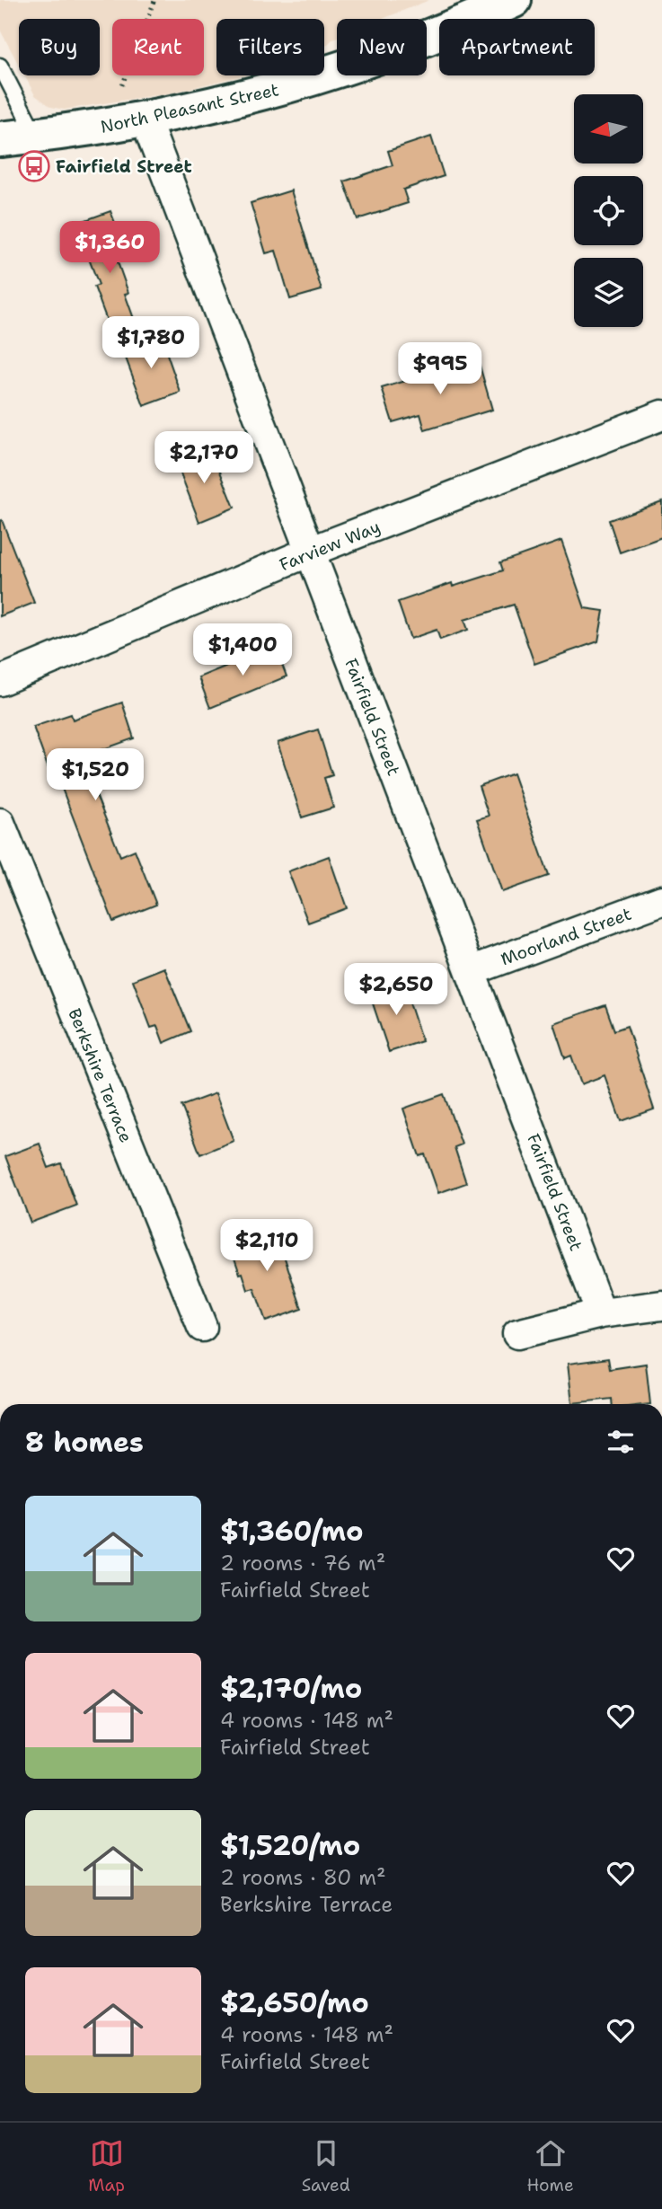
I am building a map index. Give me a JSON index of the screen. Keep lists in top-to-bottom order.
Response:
{
  "streets": {
    "main road": ["North Pleasant Street"],
    "street": [
      "Farview Way",
      "Fairfield Street",
      "Moorland Street",
      "Berkshire Terrace"
    ]
  },
  "crossings": [
    ["North Pleasant Street", "Fairfield Street"],
    ["Farview Way", "Fairfield Street"],
    ["Fairfield Street", "Moorland Street"]
  ],
  "places": {
    "bus stop": ["Fairfield Street"]
  },
  "north": "left",
  "page": {
    "chip": [
      "Buy",
      "Rent",
      "Filters",
      "New",
      "Apartment"
    ],
    "price": [
      "$1,360",
      "$1,780",
      "$995",
      "$2,170",
      "$1,400",
      "$1,520",
      "$2,650",
      "$2,110"
    ],
    "heading": "8 homes",
    "list": [
      {
        "name": "$1,360/mo",
        "note": "2 rooms · 76 m² · Fairfield Street"
      },
      {
        "name": "$2,170/mo",
        "note": "4 rooms · 148 m² · Fairfield Street"
      },
      {
        "name": "$1,520/mo",
        "note": "2 rooms · 80 m² · Berkshire Terrace"
      },
      {
        "name": "$2,650/mo",
        "note": "4 rooms · 148 m² · Fairfield Street"
      }
    ],
    "tabs": ["Map", "Saved", "Home"]
  }
}
